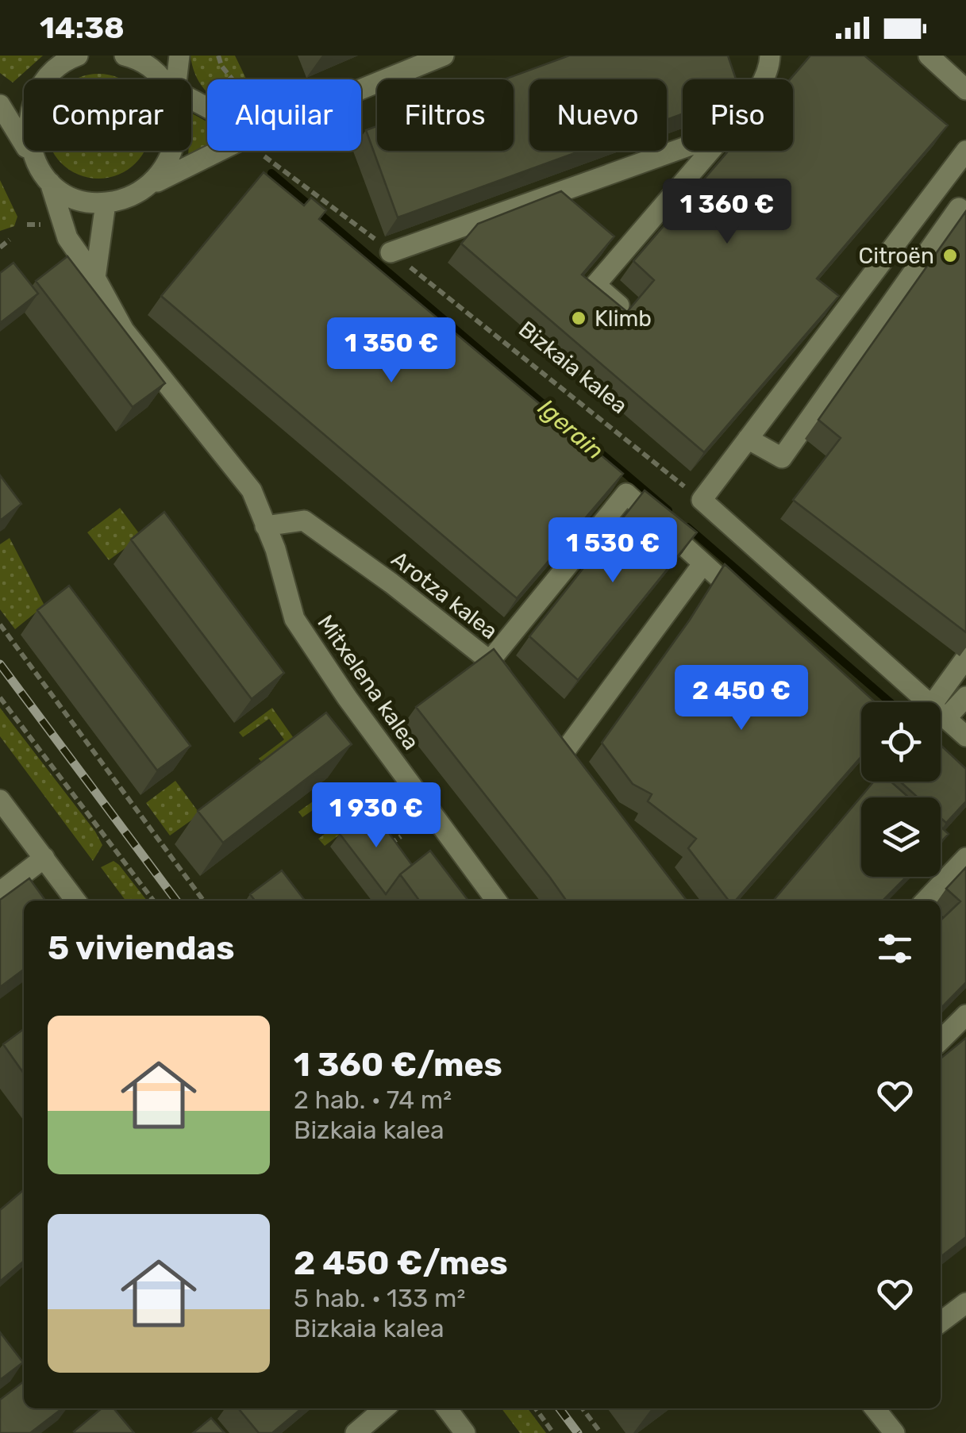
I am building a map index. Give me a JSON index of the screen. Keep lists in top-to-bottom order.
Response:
{
  "streets": {
    "street": ["Arotza kalea", "Mitxelena kalea"],
    "path": ["Bizkaia kalea"]
  },
  "crossings": [
    ["Arotza kalea", "Mitxelena kalea"]
  ],
  "water": ["Igerain"],
  "places": ["Citroën", "Klimb"],
  "page": {
    "status": "14:38",
    "chip": [
      "Comprar",
      "Alquilar",
      "Filtros",
      "Nuevo",
      "Piso"
    ],
    "price": [
      "1 360 €",
      "1 350 €",
      "1 530 €",
      "2 450 €",
      "1 930 €"
    ],
    "heading": "5 viviendas",
    "list": [
      {
        "name": "1 360 €/mes",
        "note": "2 hab. · 74 m² · Bizkaia kalea"
      },
      {
        "name": "2 450 €/mes",
        "note": "5 hab. · 133 m² · Bizkaia kalea"
      }
    ]
  }
}
